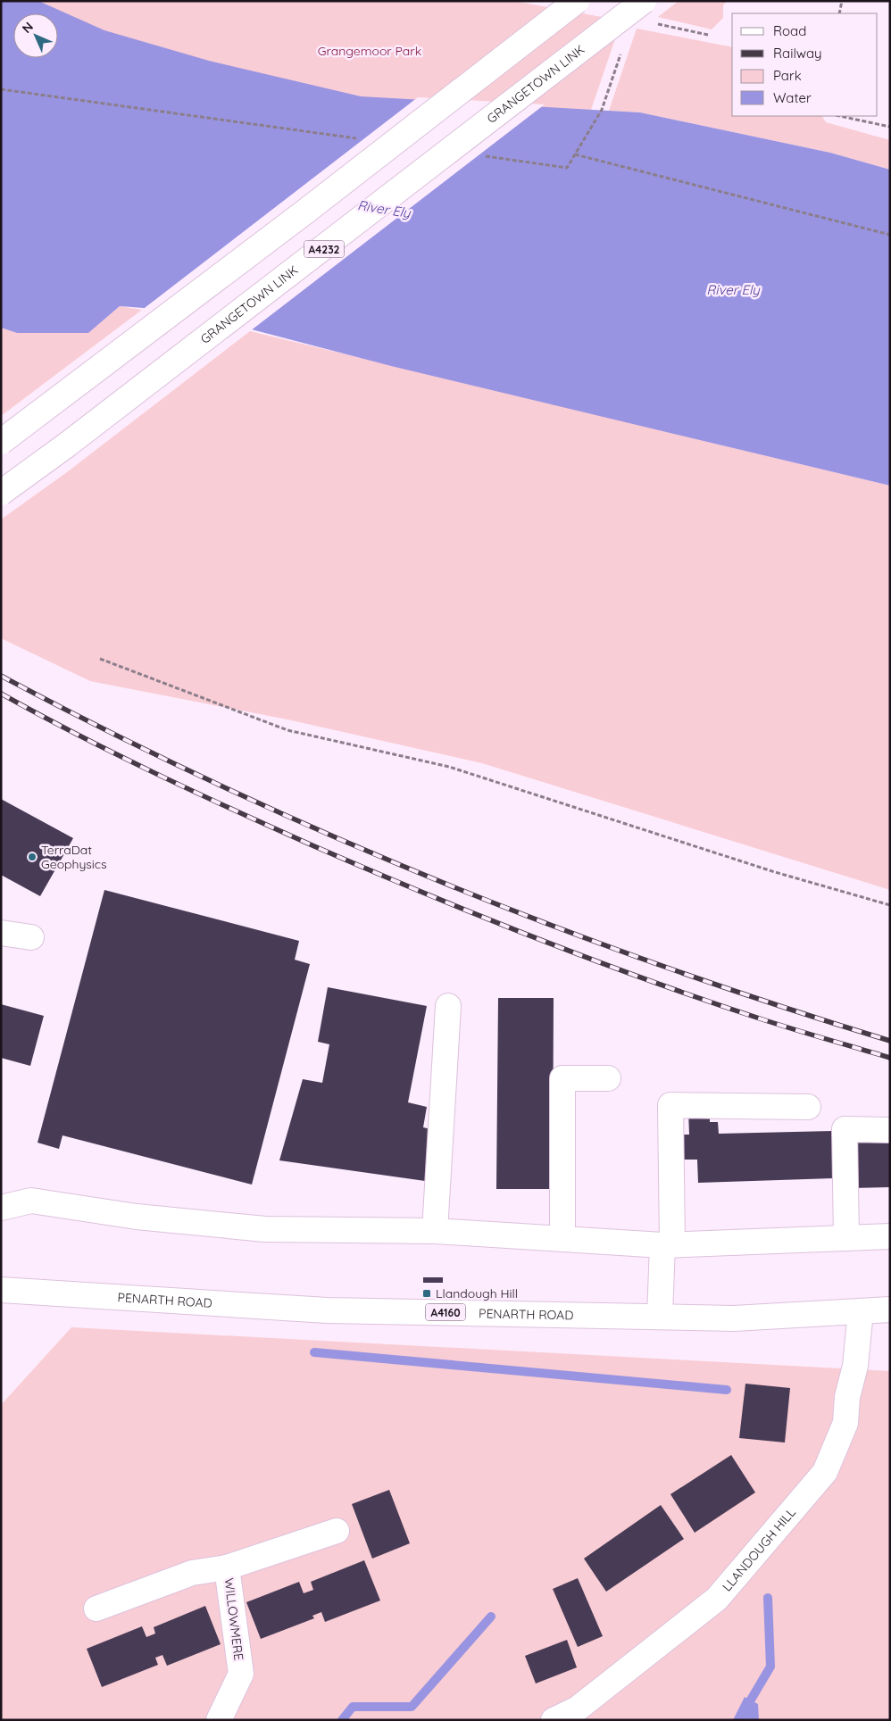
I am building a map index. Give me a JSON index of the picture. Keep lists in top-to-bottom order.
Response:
{
  "streets": {
    "main road": [
      "GRANGETOWN LINK",
      "A4232",
      "PENARTH ROAD",
      "A4160",
      "LLANDOUGH HILL",
      "WILLOWMERE"
    ]
  },
  "crossings": [
    ["PENARTH ROAD", "LLANDOUGH HILL"]
  ],
  "water": ["River Ely"],
  "parks": ["Grangemoor Park"],
  "places": {
    "other": ["TerraDat Geophysics"],
    "transit": ["Llandough Hill"]
  },
  "legend": [
    "Road",
    "Railway",
    "Park",
    "Water"
  ],
  "north": "top left"
}
